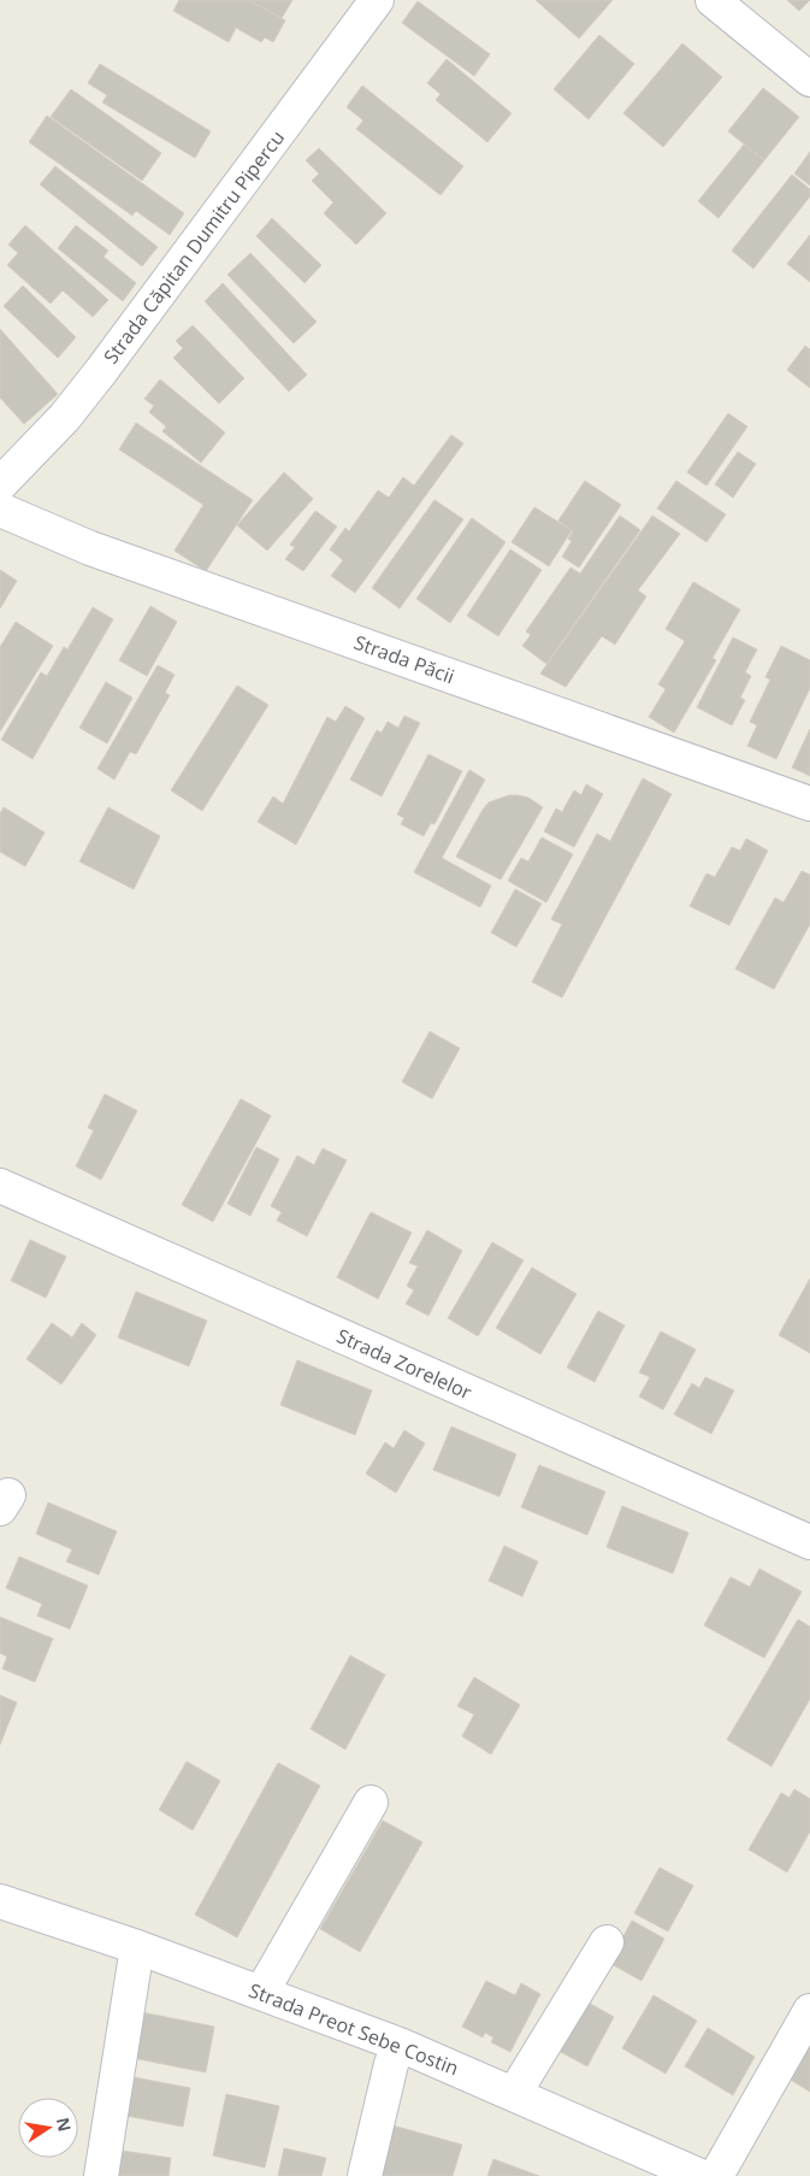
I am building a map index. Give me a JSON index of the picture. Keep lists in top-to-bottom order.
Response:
{
  "streets": {
    "street": [
      "Strada Căpitan Dumitru Pipercu",
      "Strada Păcii",
      "Strada Zorelelor",
      "Strada Preot Sebe Costin"
    ]
  },
  "north": "right"
}
